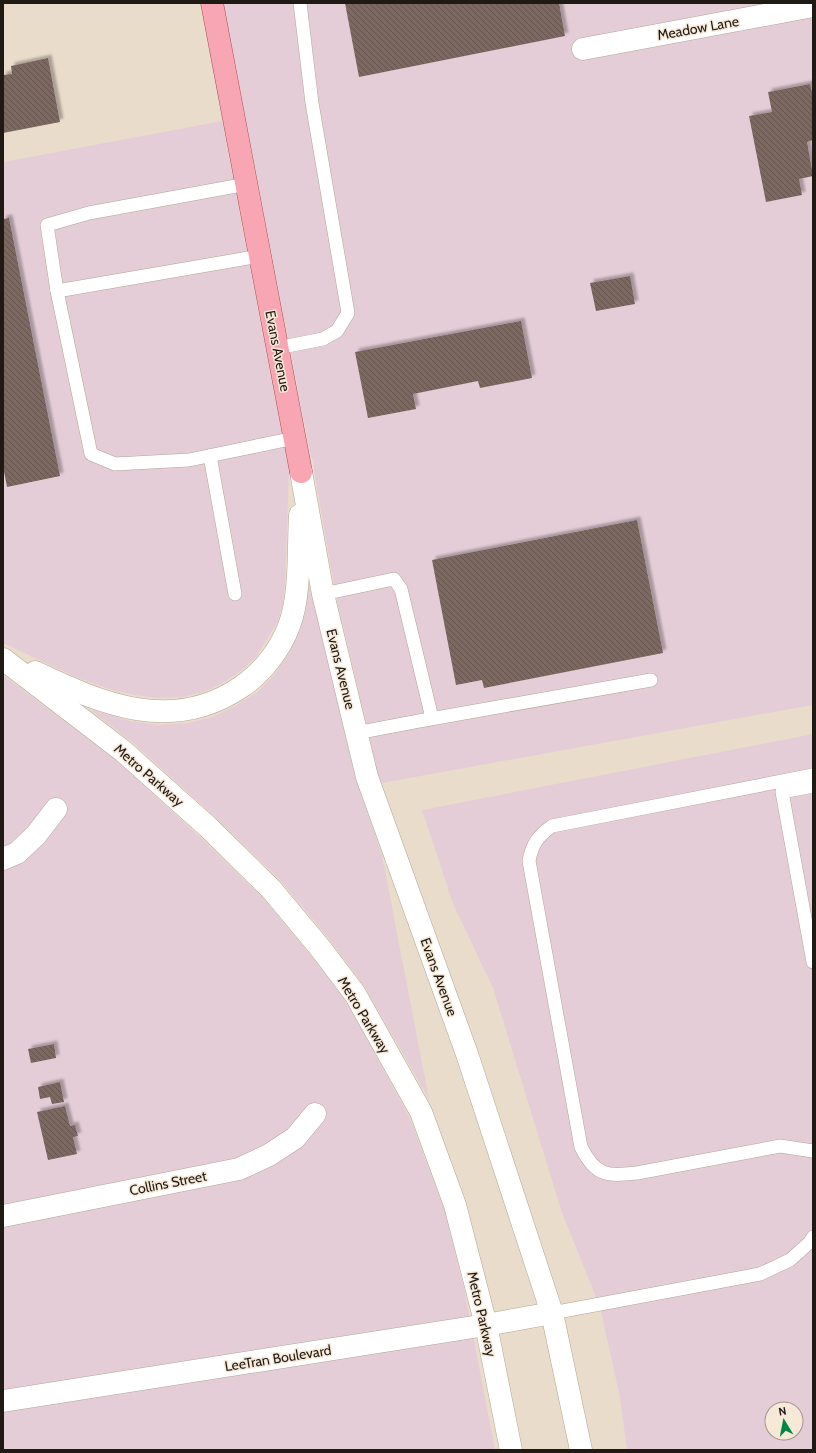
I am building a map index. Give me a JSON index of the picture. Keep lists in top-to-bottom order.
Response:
{
  "streets": {
    "main road": [
      "Meadow Lane",
      "Evans Avenue",
      "Metro Parkway",
      "Collins Street",
      "LeeTran Boulevard"
    ]
  },
  "crossings": [
    ["Evans Avenue", "LeeTran Boulevard"],
    ["Metro Parkway", "LeeTran Boulevard"]
  ],
  "north": "top"
}
